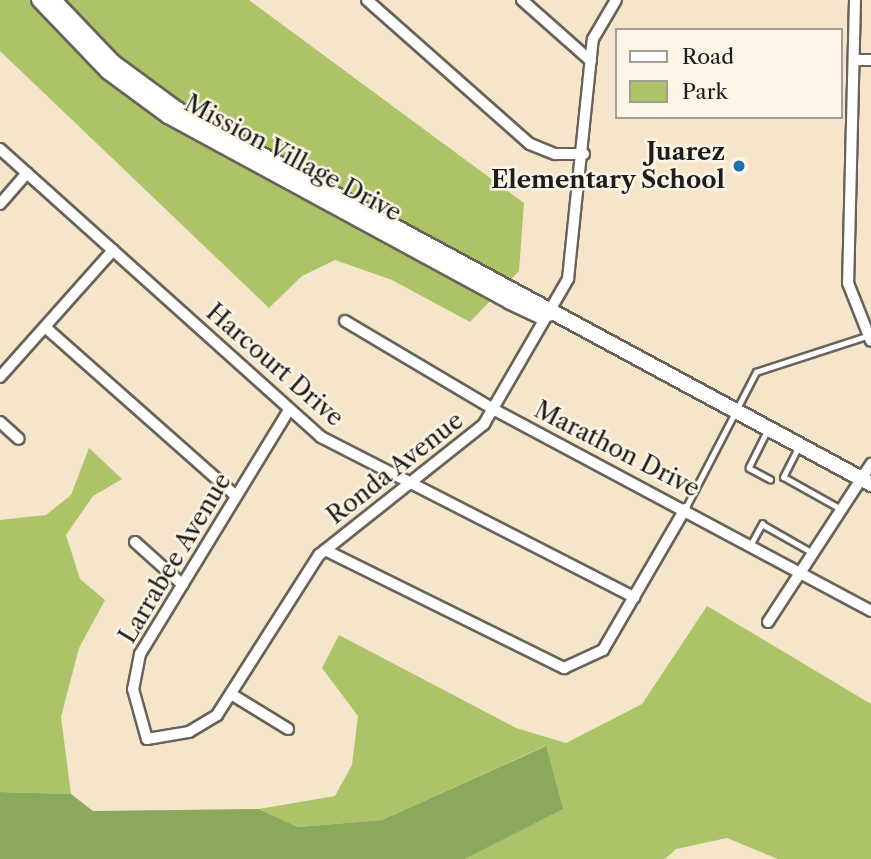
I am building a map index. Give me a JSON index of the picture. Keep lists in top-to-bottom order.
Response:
{
  "streets": {
    "main road": ["Mission Village Drive"],
    "street": [
      "Harcourt Drive",
      "Marathon Drive",
      "Ronda Avenue",
      "Larrabee Avenue"
    ]
  },
  "crossings": [
    ["Mission Village Drive", "Ronda Avenue"],
    ["Harcourt Drive", "Ronda Avenue"],
    ["Harcourt Drive", "Larrabee Avenue"],
    ["Marathon Drive", "Ronda Avenue"],
    ["Ronda Avenue", "Larrabee Avenue"]
  ],
  "places": ["Juarez Elementary School"],
  "legend": ["Road", "Park"]
}
